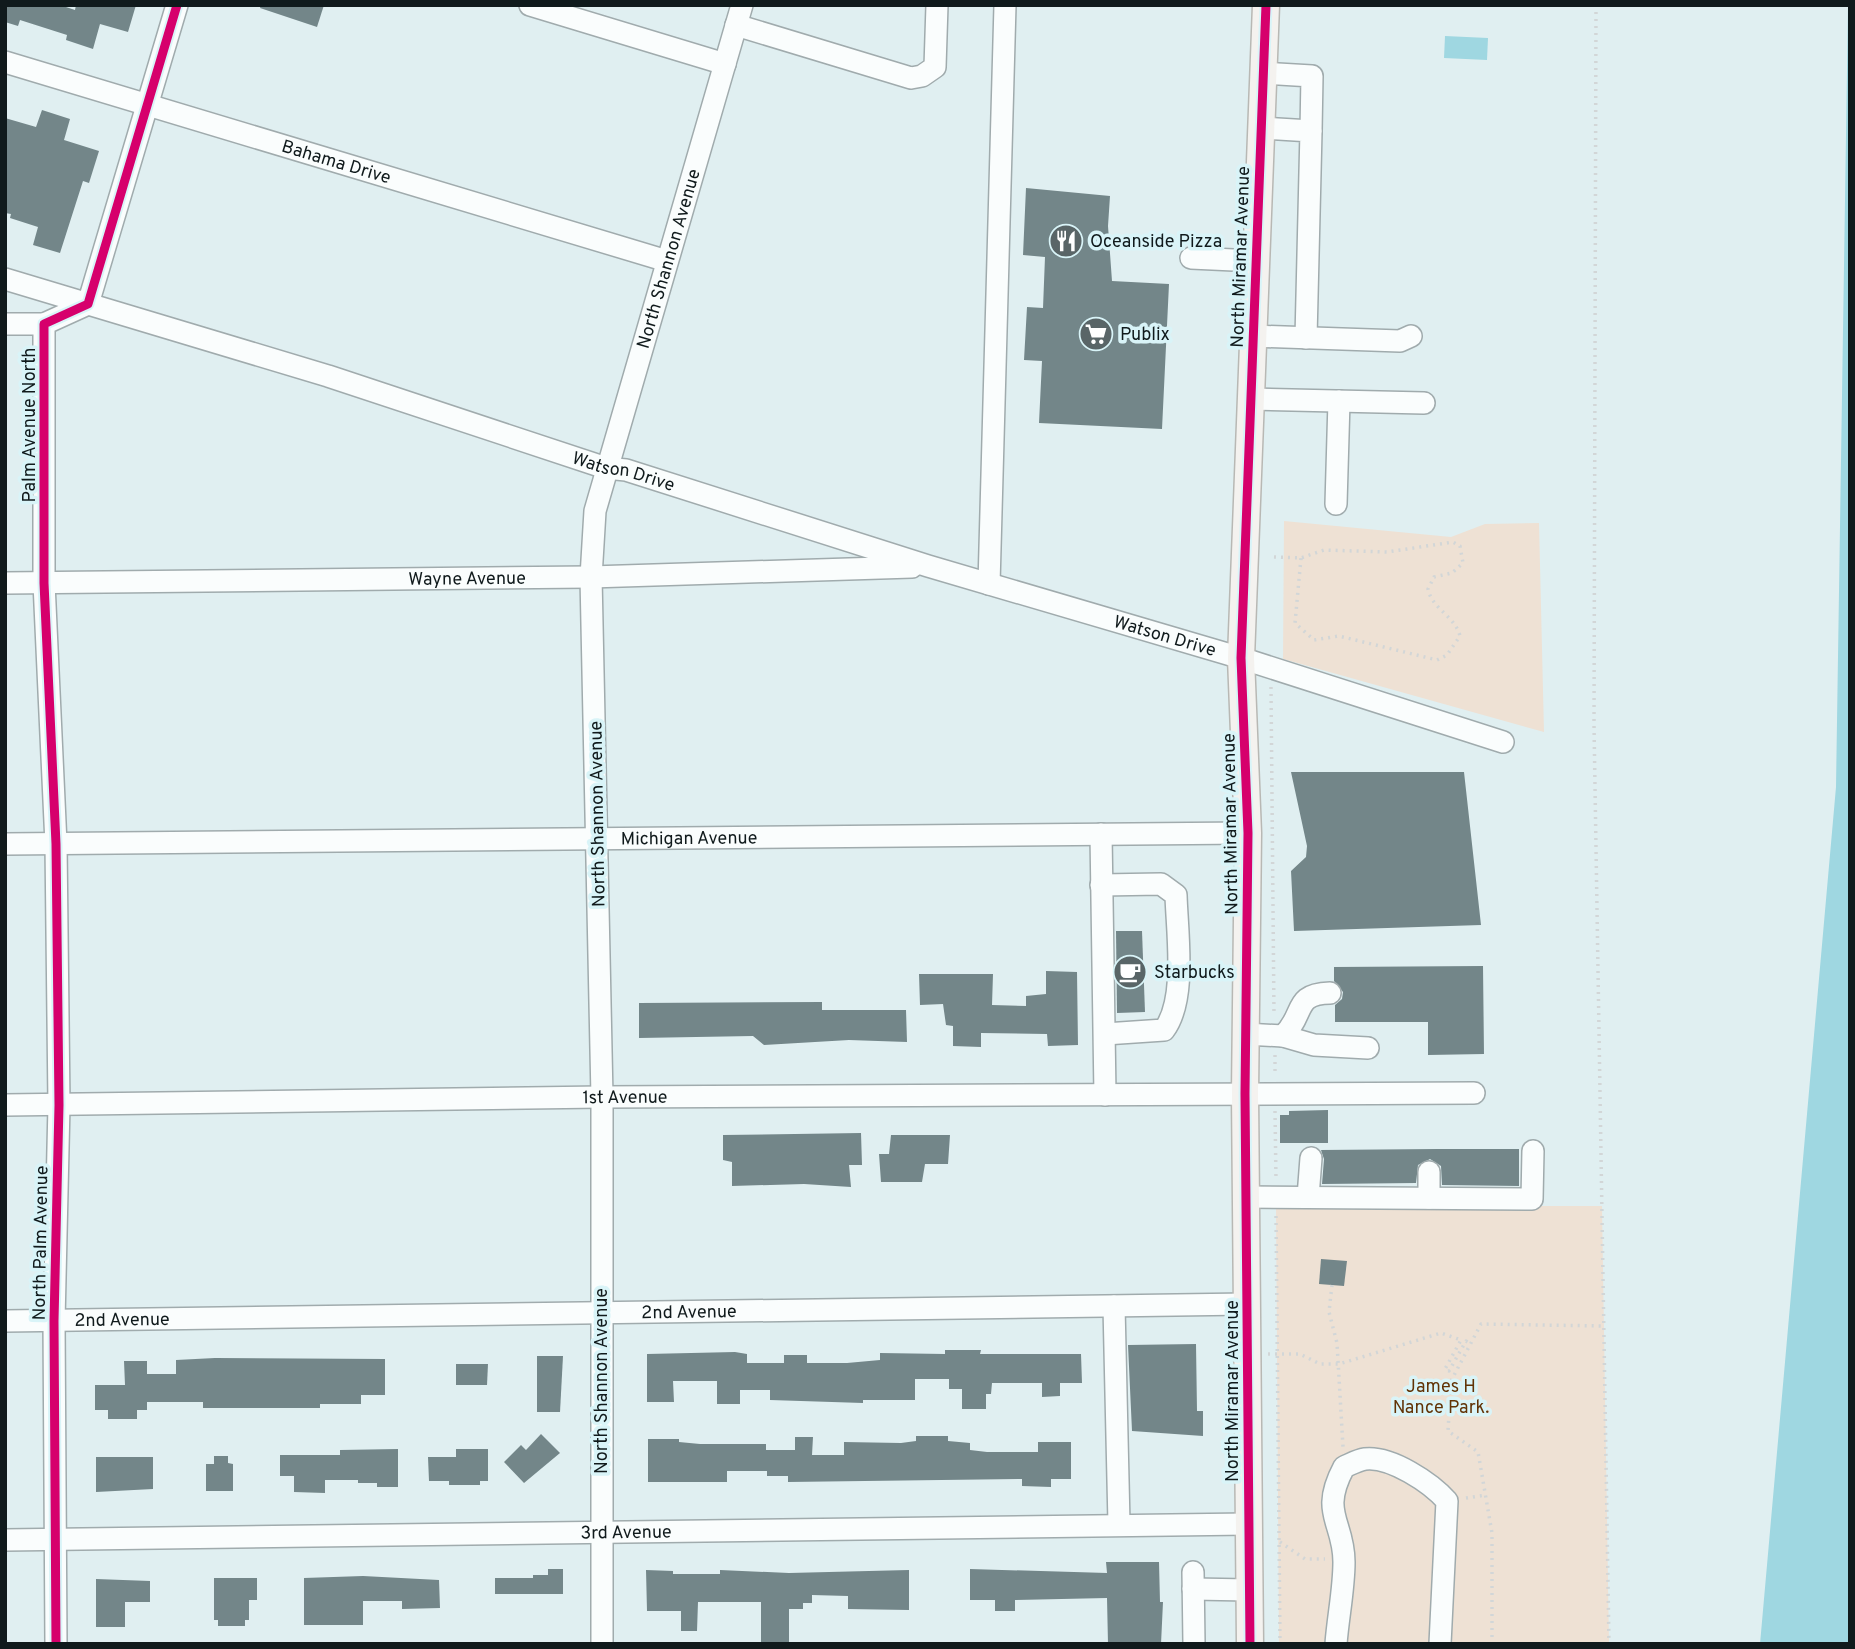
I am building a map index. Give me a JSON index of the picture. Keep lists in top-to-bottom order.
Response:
{
  "streets": {
    "main road": ["North Miramar Avenue"],
    "street": [
      "Bahama Drive",
      "North Shannon Avenue",
      "Palm Avenue North",
      "Watson Drive",
      "Wayne Avenue",
      "Michigan Avenue",
      "1st Avenue",
      "North Palm Avenue",
      "2nd Avenue",
      "3rd Avenue"
    ]
  },
  "crossings": [
    ["Bahama Drive", "North Shannon Avenue"],
    ["North Shannon Avenue", "Watson Drive"],
    ["North Shannon Avenue", "Wayne Avenue"],
    ["North Shannon Avenue", "Michigan Avenue"],
    ["North Shannon Avenue", "1st Avenue"],
    ["North Shannon Avenue", "2nd Avenue"],
    ["North Shannon Avenue", "3rd Avenue"],
    ["North Miramar Avenue", "Watson Drive"],
    ["North Miramar Avenue", "Michigan Avenue"],
    ["North Miramar Avenue", "1st Avenue"],
    ["North Miramar Avenue", "2nd Avenue"],
    ["North Miramar Avenue", "3rd Avenue"],
    ["Palm Avenue North", "Watson Drive"],
    ["Palm Avenue North", "Wayne Avenue"],
    ["Palm Avenue North", "Michigan Avenue"],
    ["Palm Avenue North", "North Palm Avenue"],
    ["Watson Drive", "Wayne Avenue"],
    ["Michigan Avenue", "North Palm Avenue"],
    ["1st Avenue", "North Palm Avenue"],
    ["North Palm Avenue", "2nd Avenue"],
    ["North Palm Avenue", "3rd Avenue"]
  ],
  "parks": ["James H Nance Park."],
  "places": {
    "restaurant": ["Oceanside Pizza"],
    "supermarket": ["Publix"],
    "cafe": ["Starbucks"]
  }
}
